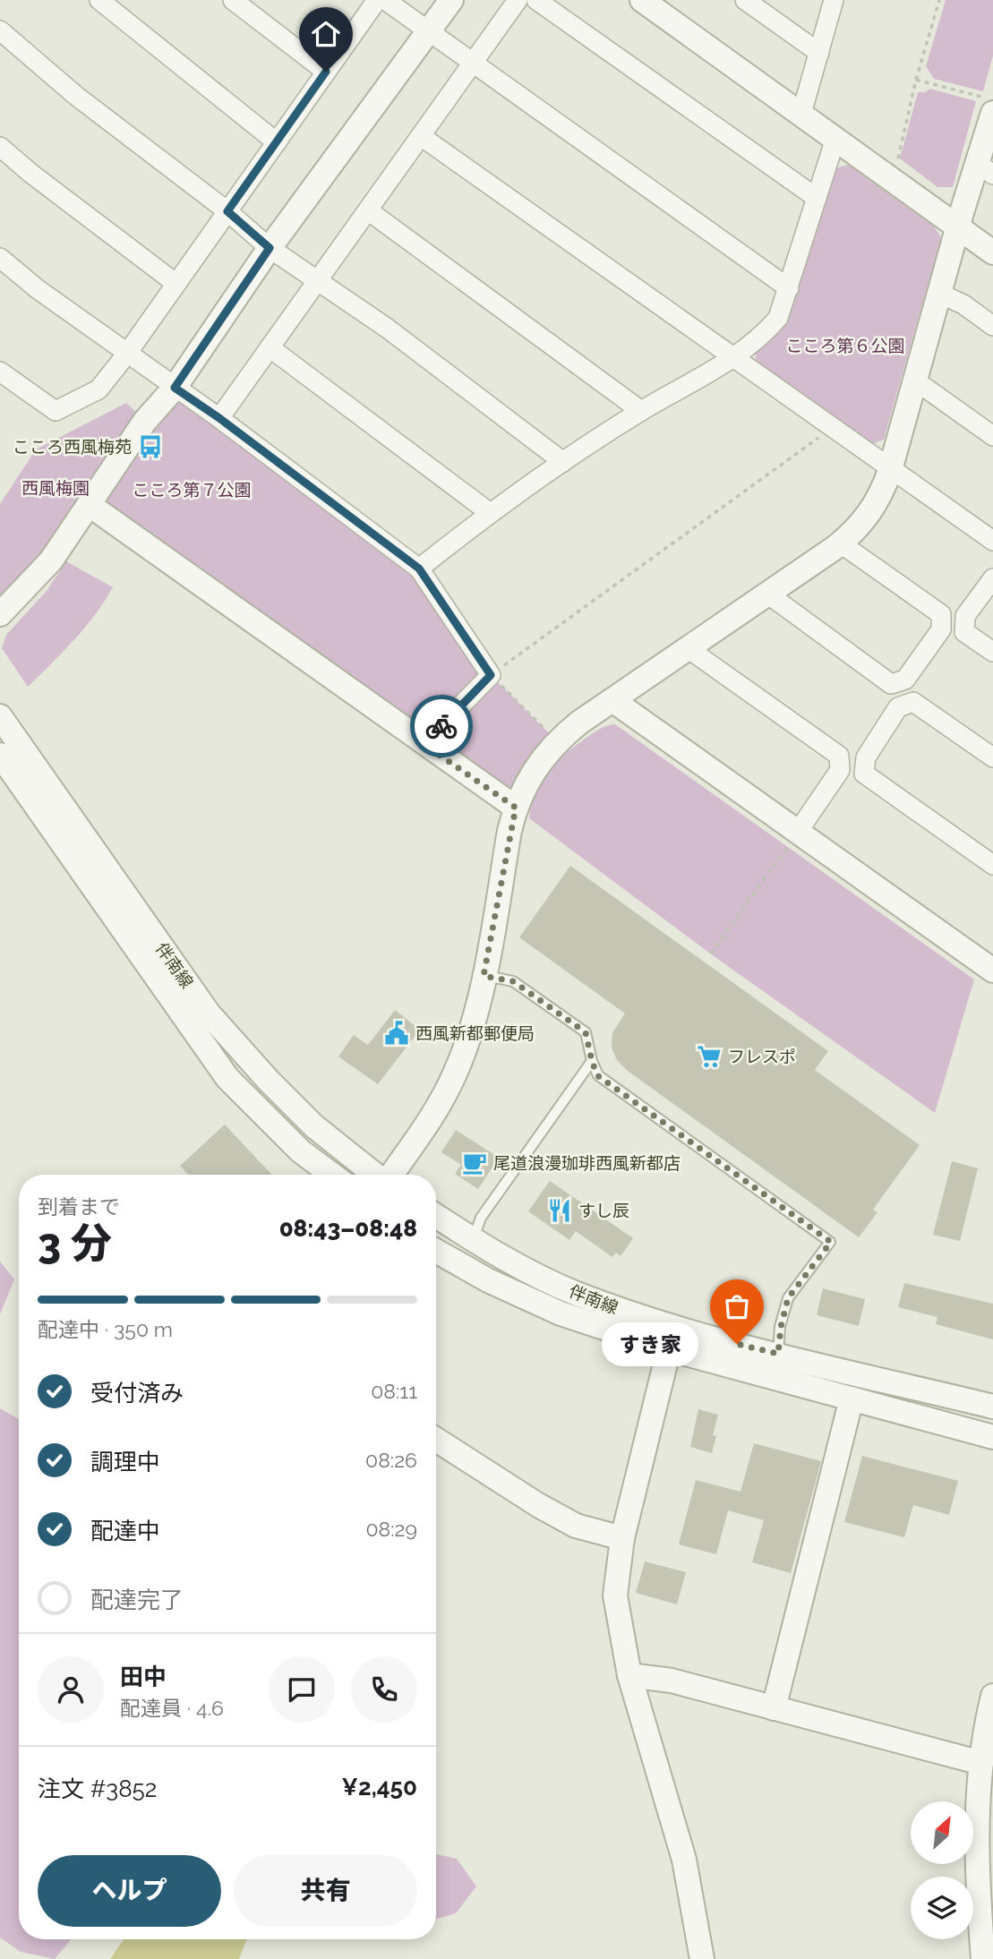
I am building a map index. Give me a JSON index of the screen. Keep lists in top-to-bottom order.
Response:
{
  "streets": {
    "street": ["伴南線"]
  },
  "parks": ["こころ第６公園", "西風梅園", "こころ第７公園"],
  "places": {
    "bus stop": ["こころ西風梅苑"],
    "public building": ["西風新都郵便局"],
    "supermarket": ["フレスポ"],
    "cafe": ["尾道浪漫珈琲西風新都店"],
    "restaurant": ["すし辰"],
    "other": ["すき家"]
  },
  "north": "top right",
  "page": {
    "heading": ["3 分", "到着まで", "08:43–08:48"],
    "panel": [
      "田中",
      "配達員 · 4.6",
      "注文 #3852",
      "¥2,450"
    ],
    "bar": "配達中 · 350 m",
    "bubble": "すき家",
    "list": [
      ["受付済み", "08:11"],
      ["調理中", "08:26"],
      ["配達中", "08:29"],
      "配達完了"
    ],
    "buttons": ["ヘルプ", "共有"]
  }
}
